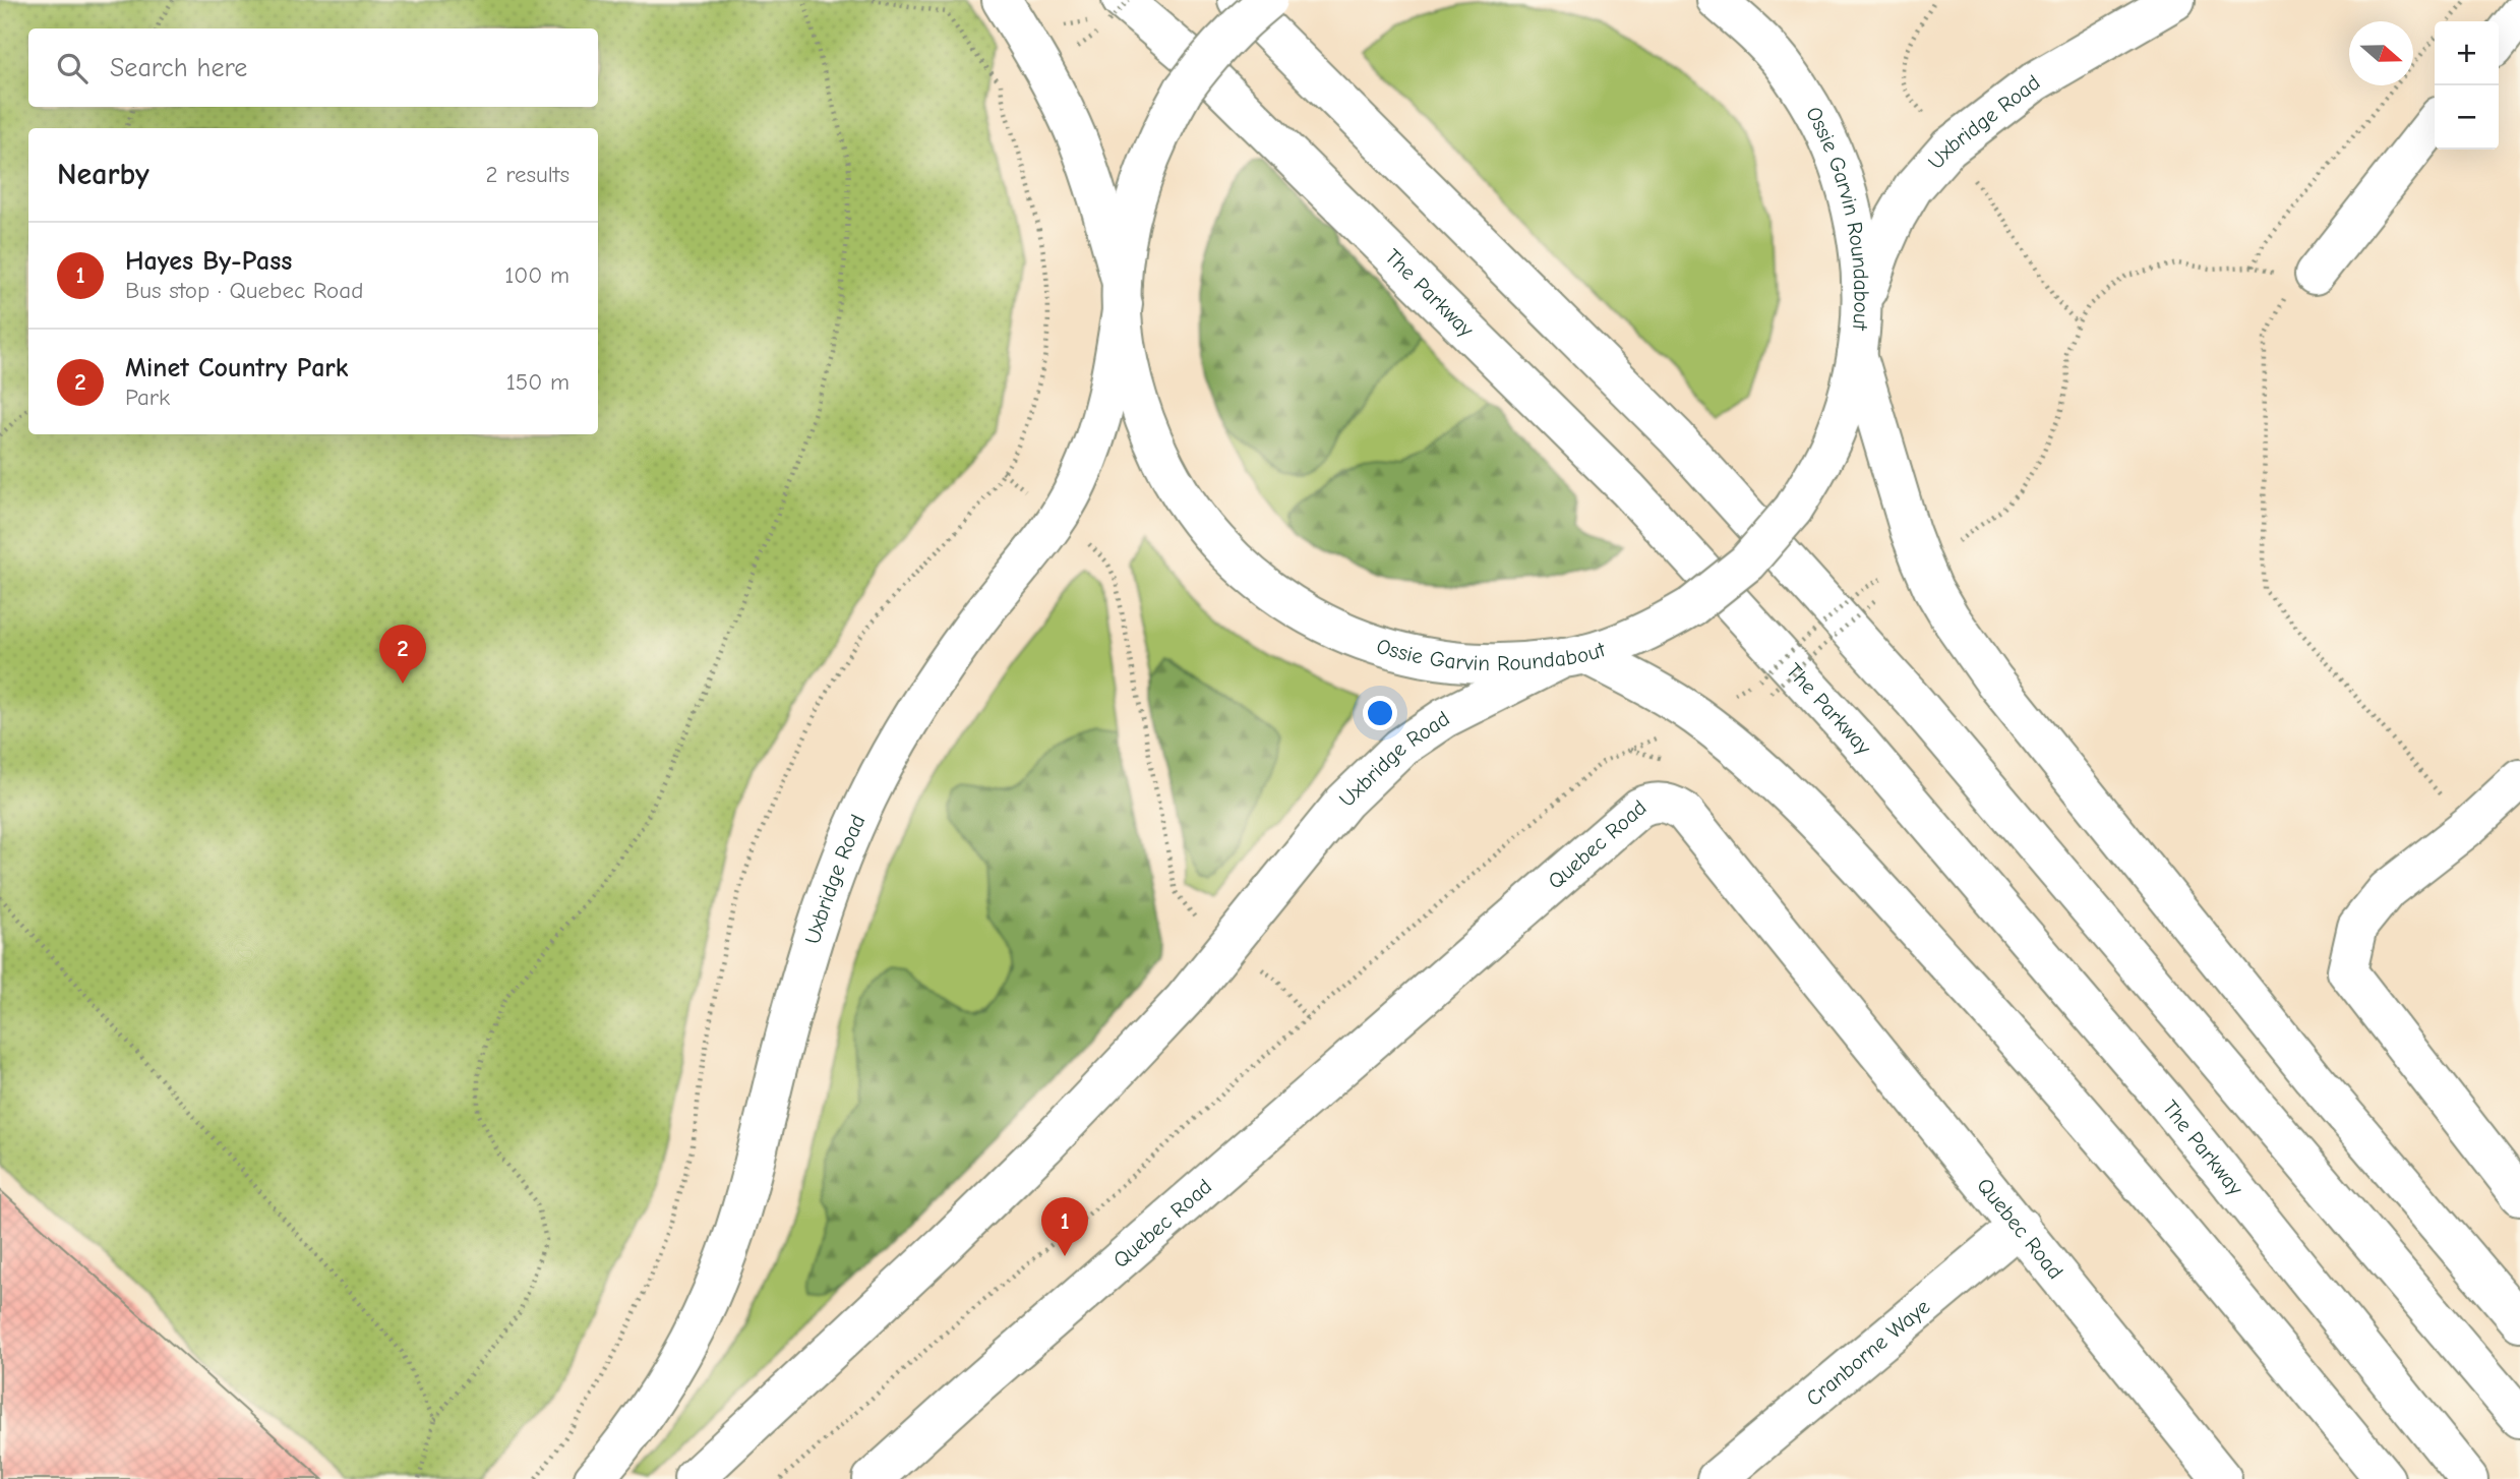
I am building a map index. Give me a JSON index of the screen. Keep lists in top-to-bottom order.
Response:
{
  "streets": {
    "main road": [
      "Uxbridge Road",
      "Ossie Garvin Roundabout",
      "The Parkway",
      "Quebec Road",
      "Cranborne Waye"
    ]
  },
  "crossings": [
    ["Uxbridge Road", "Ossie Garvin Roundabout"],
    ["Quebec Road", "Cranborne Waye"]
  ],
  "north": "right",
  "page": {
    "map_buttons": ["+", "−"],
    "search": "Search here",
    "heading": ["Nearby", "2 results"],
    "list": [
      {
        "mark": "1",
        "name": "Hayes By-Pass",
        "note": "Bus stop · Quebec Road",
        "value": "100 m"
      },
      {
        "mark": "2",
        "name": "Minet Country Park",
        "note": "Park",
        "value": "150 m"
      }
    ],
    "pins": ["2", "1"]
  }
}
